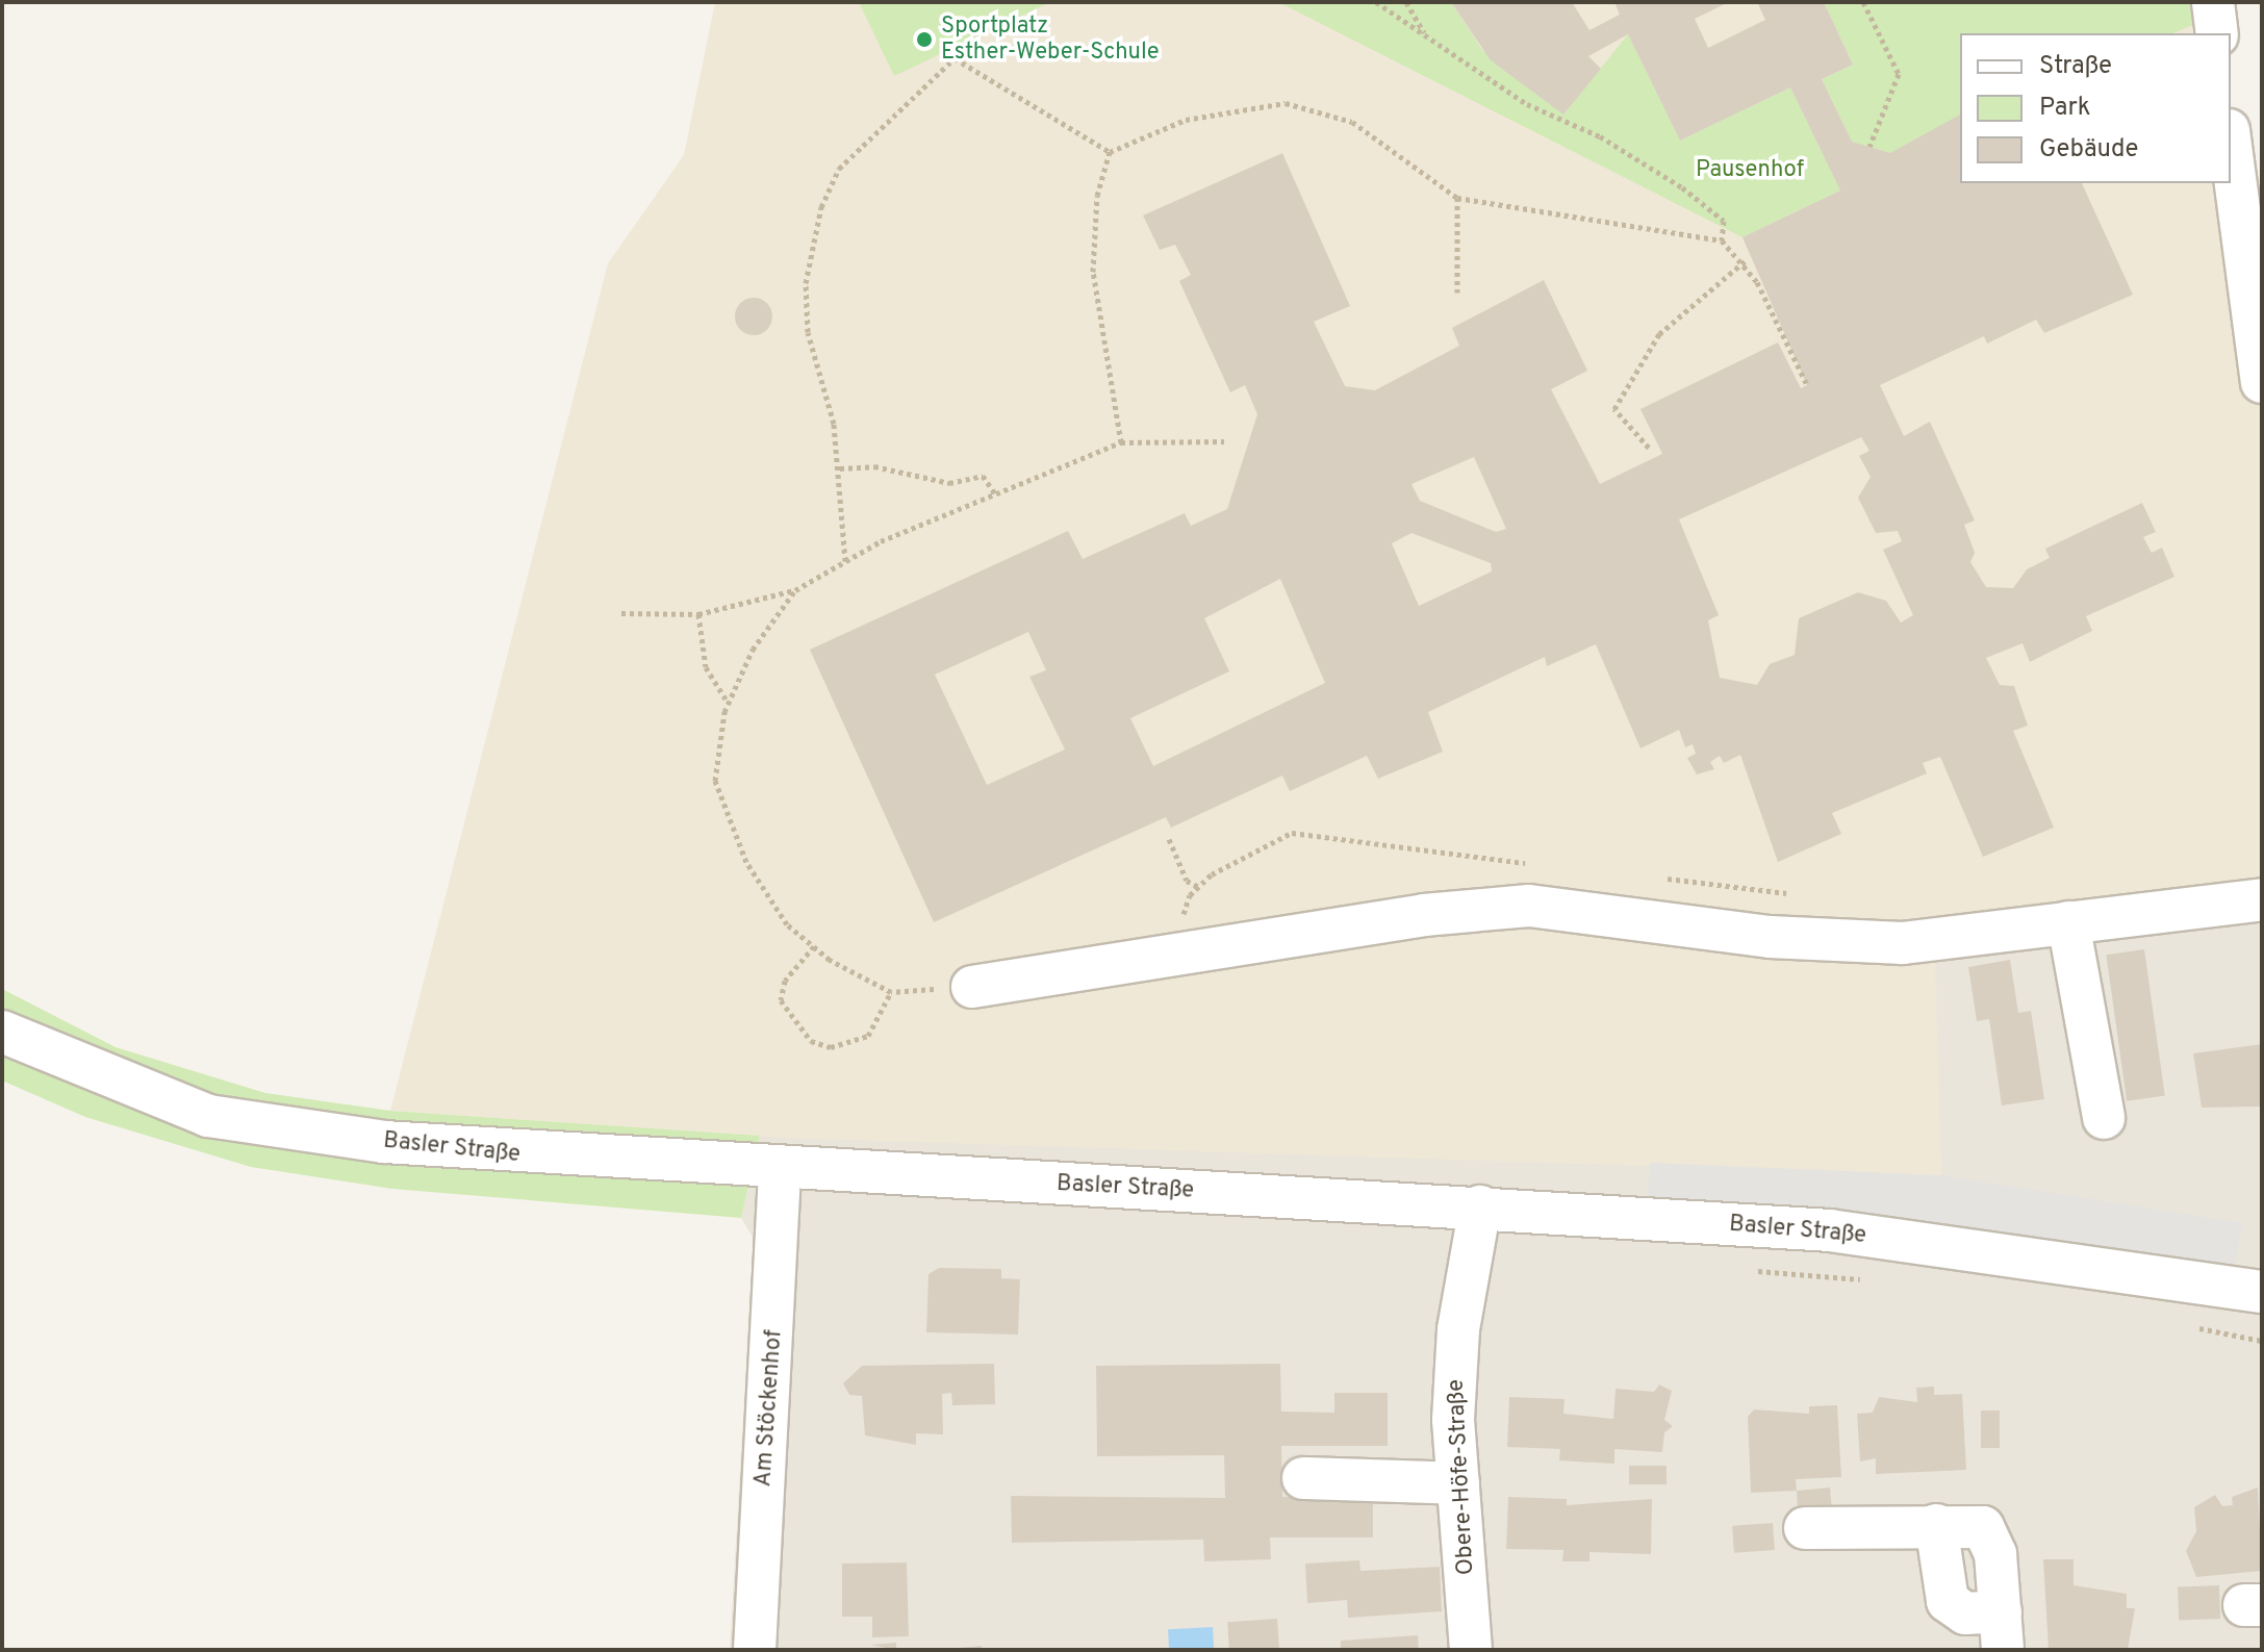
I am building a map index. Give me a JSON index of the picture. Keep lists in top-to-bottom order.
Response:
{
  "streets": {
    "street": ["Basler Straße", "Am Stöckenhof", "Obere-Höfe-Straße"]
  },
  "crossings": [
    ["Basler Straße", "Am Stöckenhof"],
    ["Basler Straße", "Obere-Höfe-Straße"]
  ],
  "parks": ["Pausenhof"],
  "places": ["Sportplatz Esther-Weber-Schule"],
  "legend": ["Straße", "Park", "Gebäude"]
}
